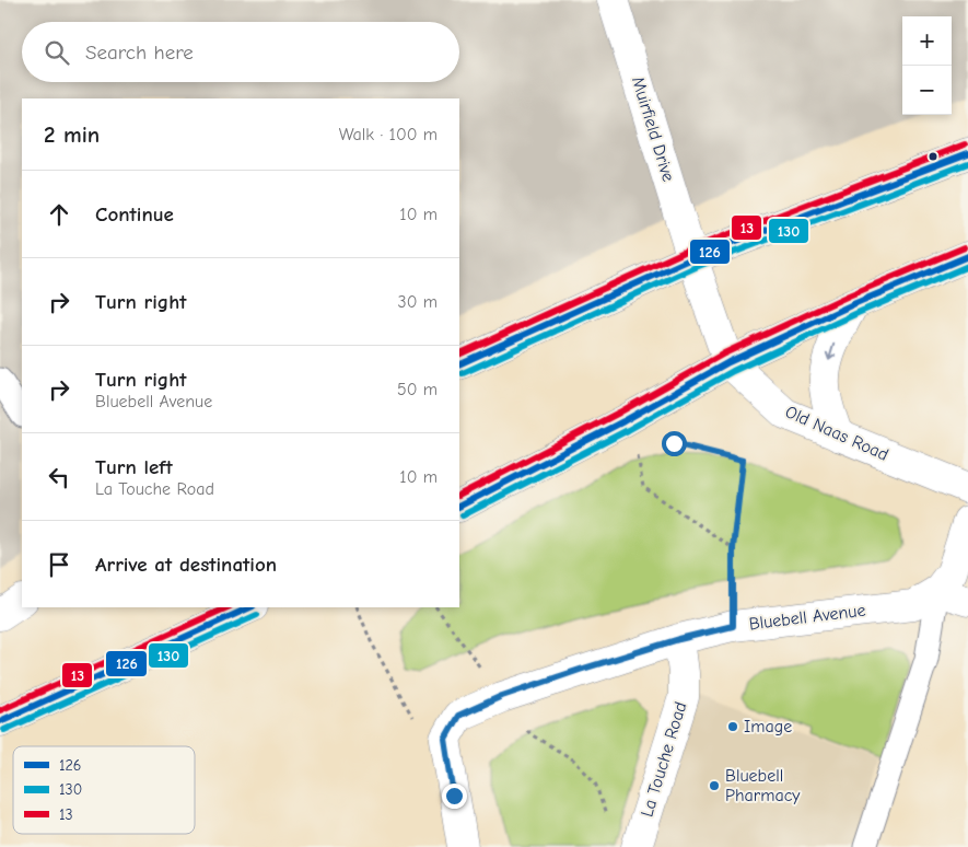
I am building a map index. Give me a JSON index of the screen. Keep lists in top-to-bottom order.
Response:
{
  "streets": {
    "street": [
      "Muirfield Drive",
      "Old Naas Road",
      "Bluebell Avenue",
      "La Touche Road"
    ]
  },
  "crossings": [
    ["Muirfield Drive", "Old Naas Road"],
    ["Bluebell Avenue", "La Touche Road"]
  ],
  "places": ["Image", "Bluebell Pharmacy"],
  "lines": ["transit line 13", "transit line 126", "transit line 130"],
  "legend": ["126", "130", "13"],
  "page": {
    "map_buttons": ["+", "−"],
    "search": "Search here",
    "heading": ["2 min", "Walk · 100 m"],
    "list": [
      ["Continue", "10 m"],
      ["Turn right", "30 m"],
      ["Turn right", "Bluebell Avenue", "50 m"],
      ["Turn left", "La Touche Road", "10 m"],
      "Arrive at destination"
    ]
  }
}
